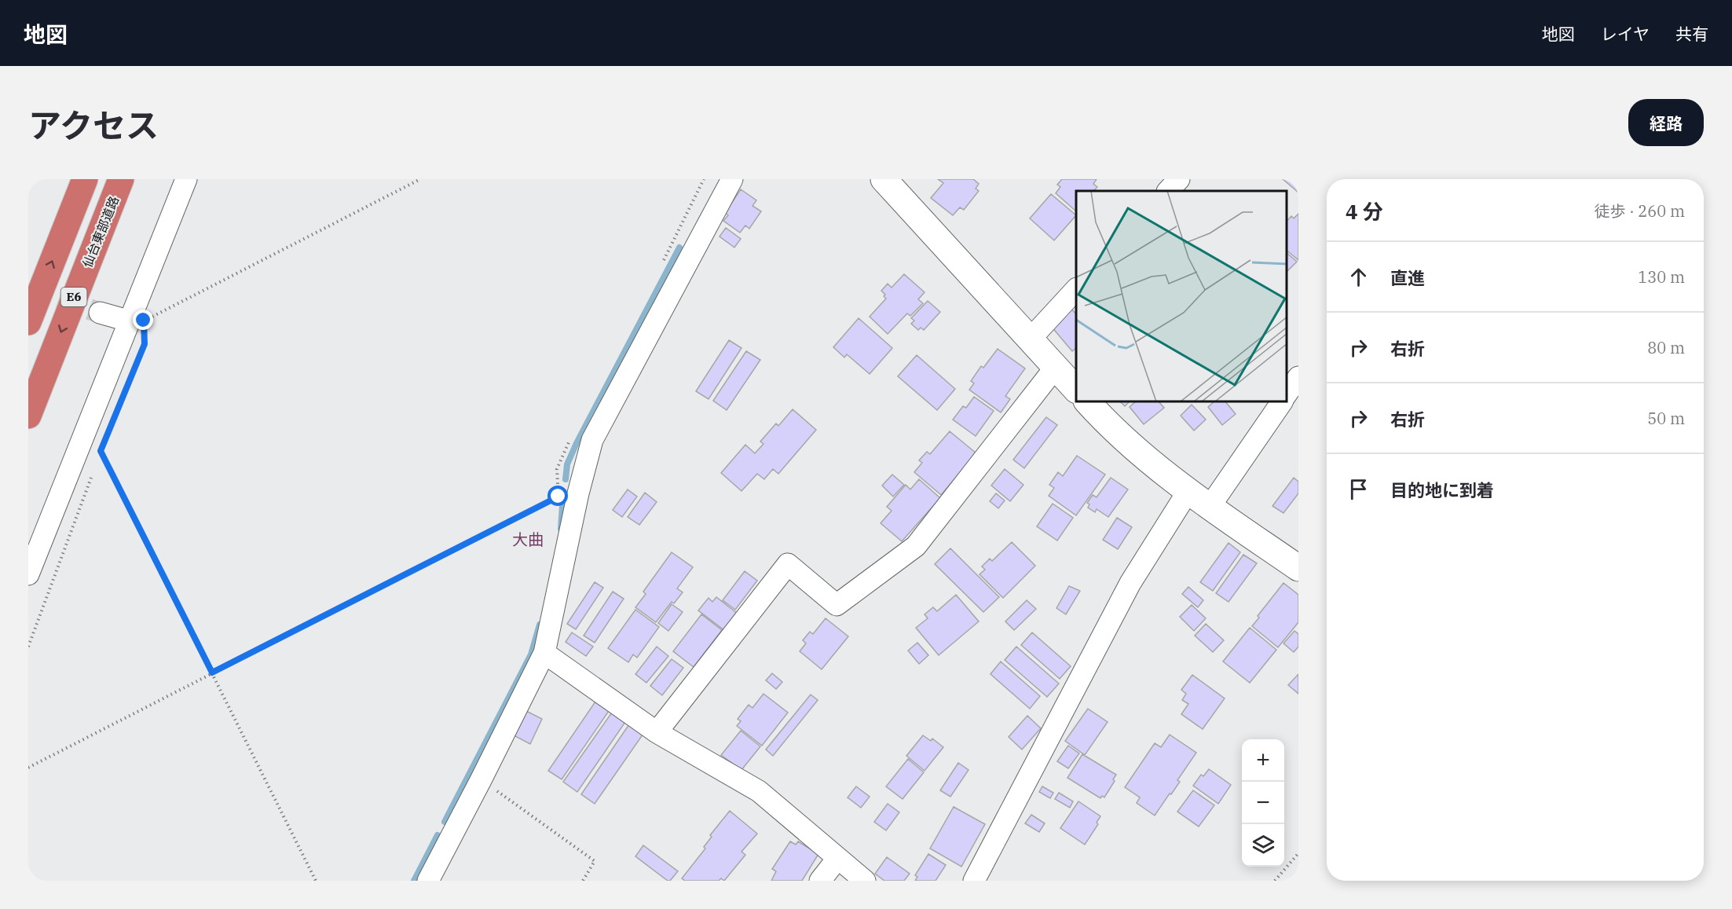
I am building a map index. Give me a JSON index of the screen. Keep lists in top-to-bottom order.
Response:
{
  "streets": {
    "highway": ["仙台東部道路", "E6"]
  },
  "districts": ["大曲"],
  "page": {
    "header": "地図",
    "nav": ["地図", "レイヤ", "共有"],
    "title": "アクセス",
    "buttons": "経路",
    "heading": ["4 分", "徒歩 · 260 m"],
    "list": [
      ["直進", "130 m"],
      ["右折", "80 m"],
      ["右折", "50 m"],
      "目的地に到着"
    ],
    "map_buttons": ["+", "−"]
  }
}
